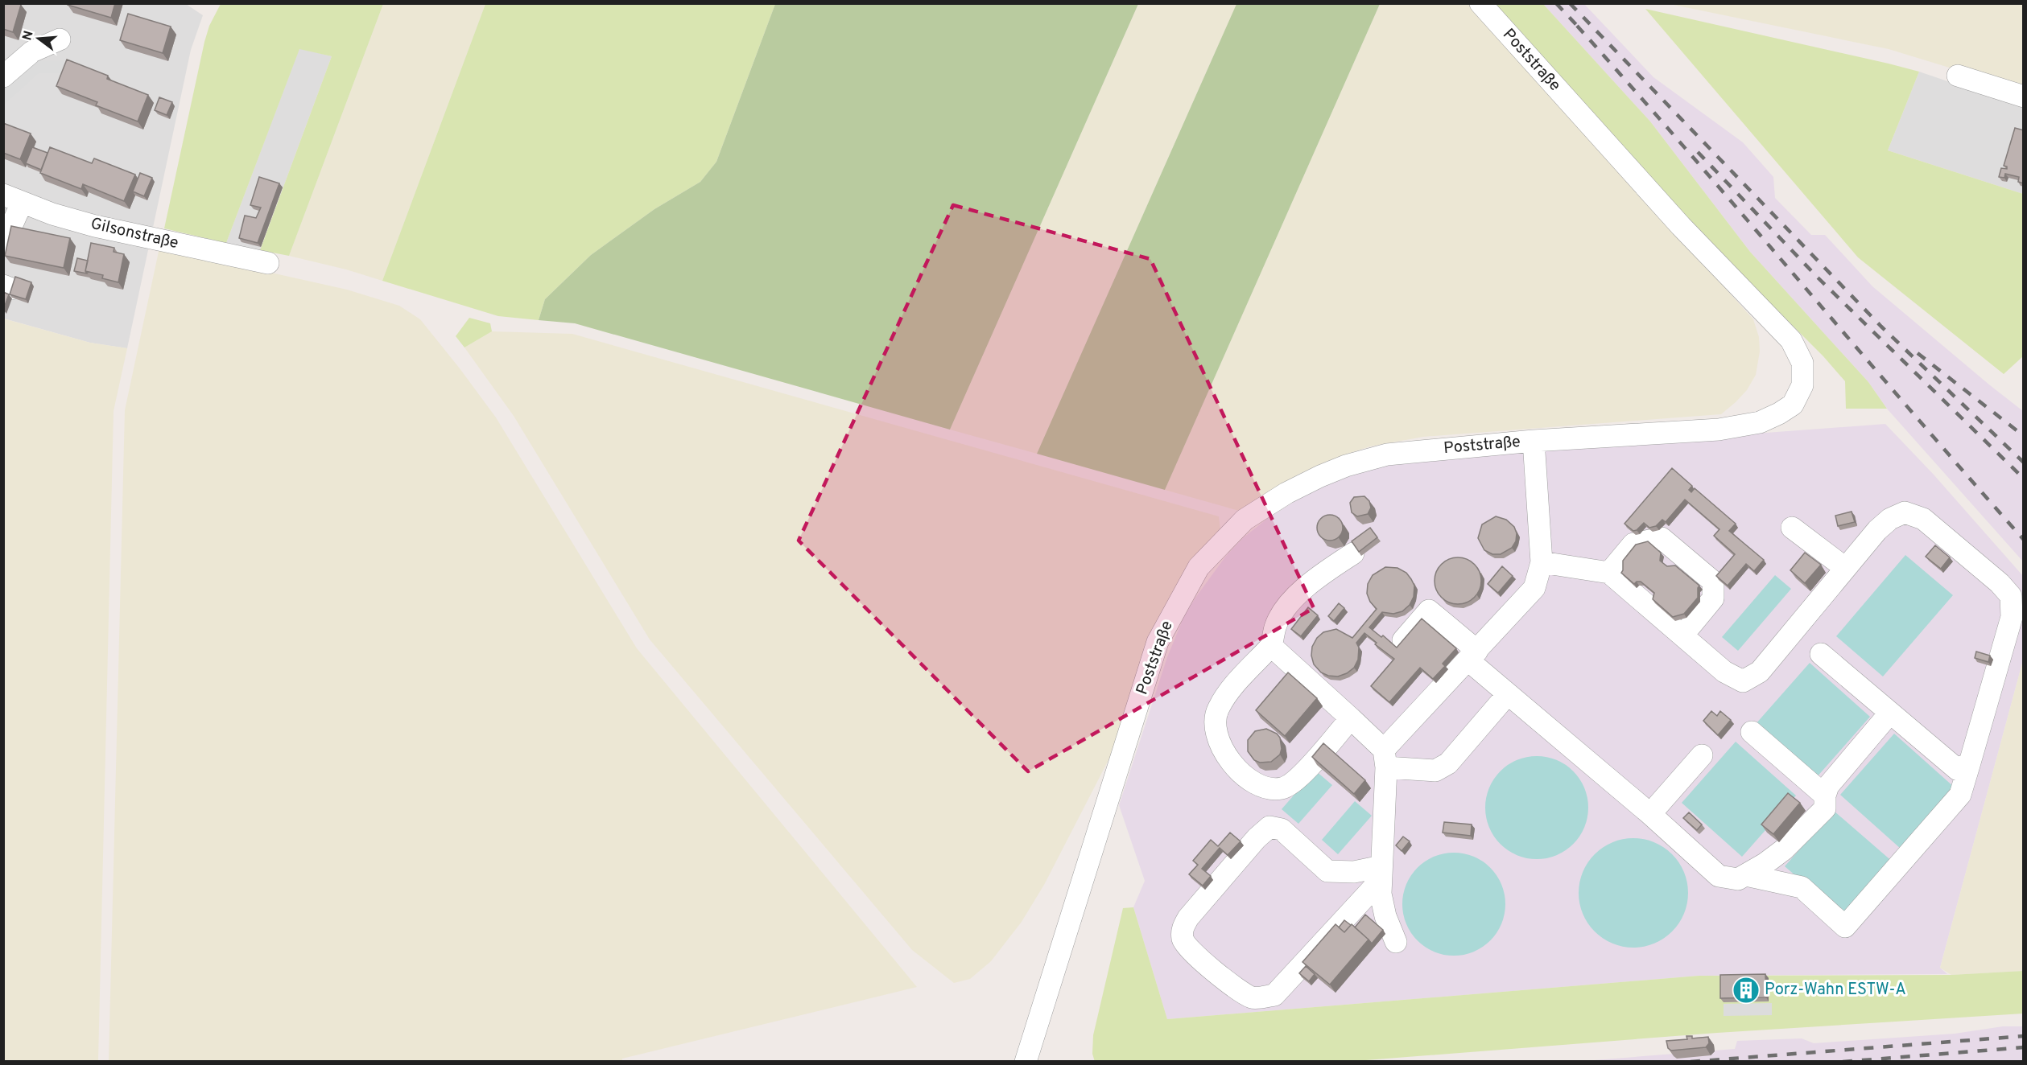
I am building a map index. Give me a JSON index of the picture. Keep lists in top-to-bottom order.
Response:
{
  "streets": {
    "street": ["Poststraße", "Gilsonstraße"]
  },
  "places": {
    "building": ["Porz-Wahn ESTW-A"]
  },
  "north": "left"
}
